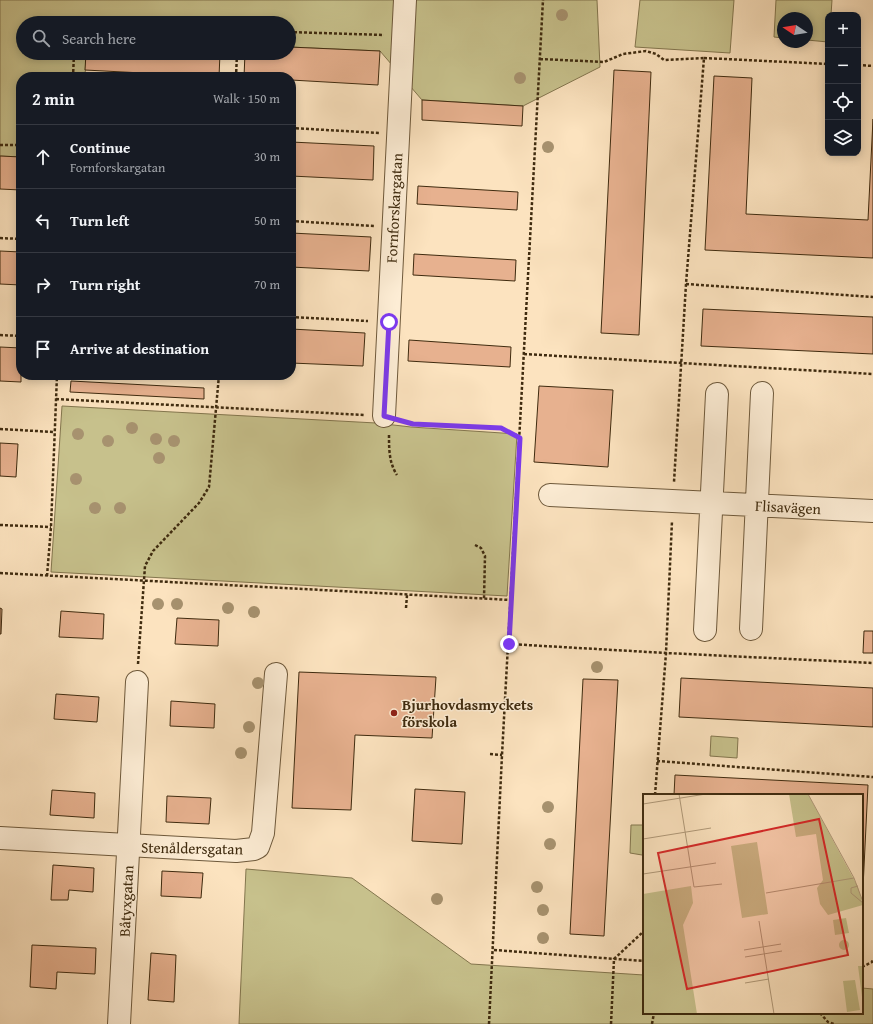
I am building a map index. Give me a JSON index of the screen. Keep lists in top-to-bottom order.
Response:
{
  "streets": {
    "street": [
      "Fornforskargatan",
      "Flisavägen",
      "Stenåldersgatan",
      "Båtyxgatan"
    ]
  },
  "crossings": [
    ["Stenåldersgatan", "Båtyxgatan"]
  ],
  "places": ["Bjurhovdasmyckets förskola"],
  "north": "left",
  "page": {
    "map_buttons": ["+", "−"],
    "search": "Search here",
    "heading": ["2 min", "Walk · 150 m"],
    "list": [
      ["Continue", "Fornforskargatan", "30 m"],
      ["Turn left", "50 m"],
      ["Turn right", "70 m"],
      "Arrive at destination"
    ]
  }
}
